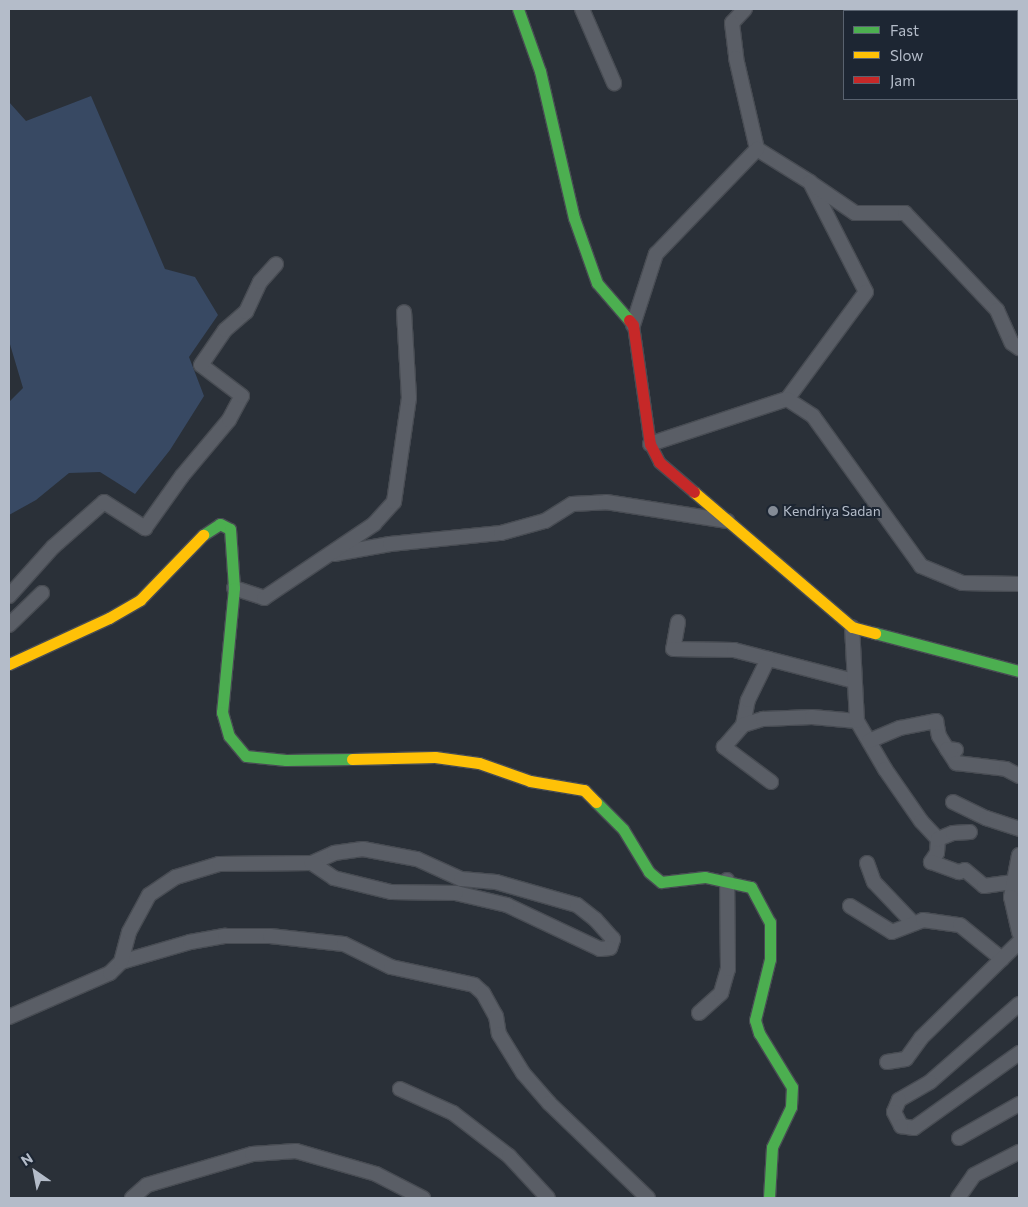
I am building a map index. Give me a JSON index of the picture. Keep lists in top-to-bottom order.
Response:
{
  "places": ["Kendriya Sadan"],
  "legend": ["Fast", "Slow", "Jam"],
  "north": "top left"
}
